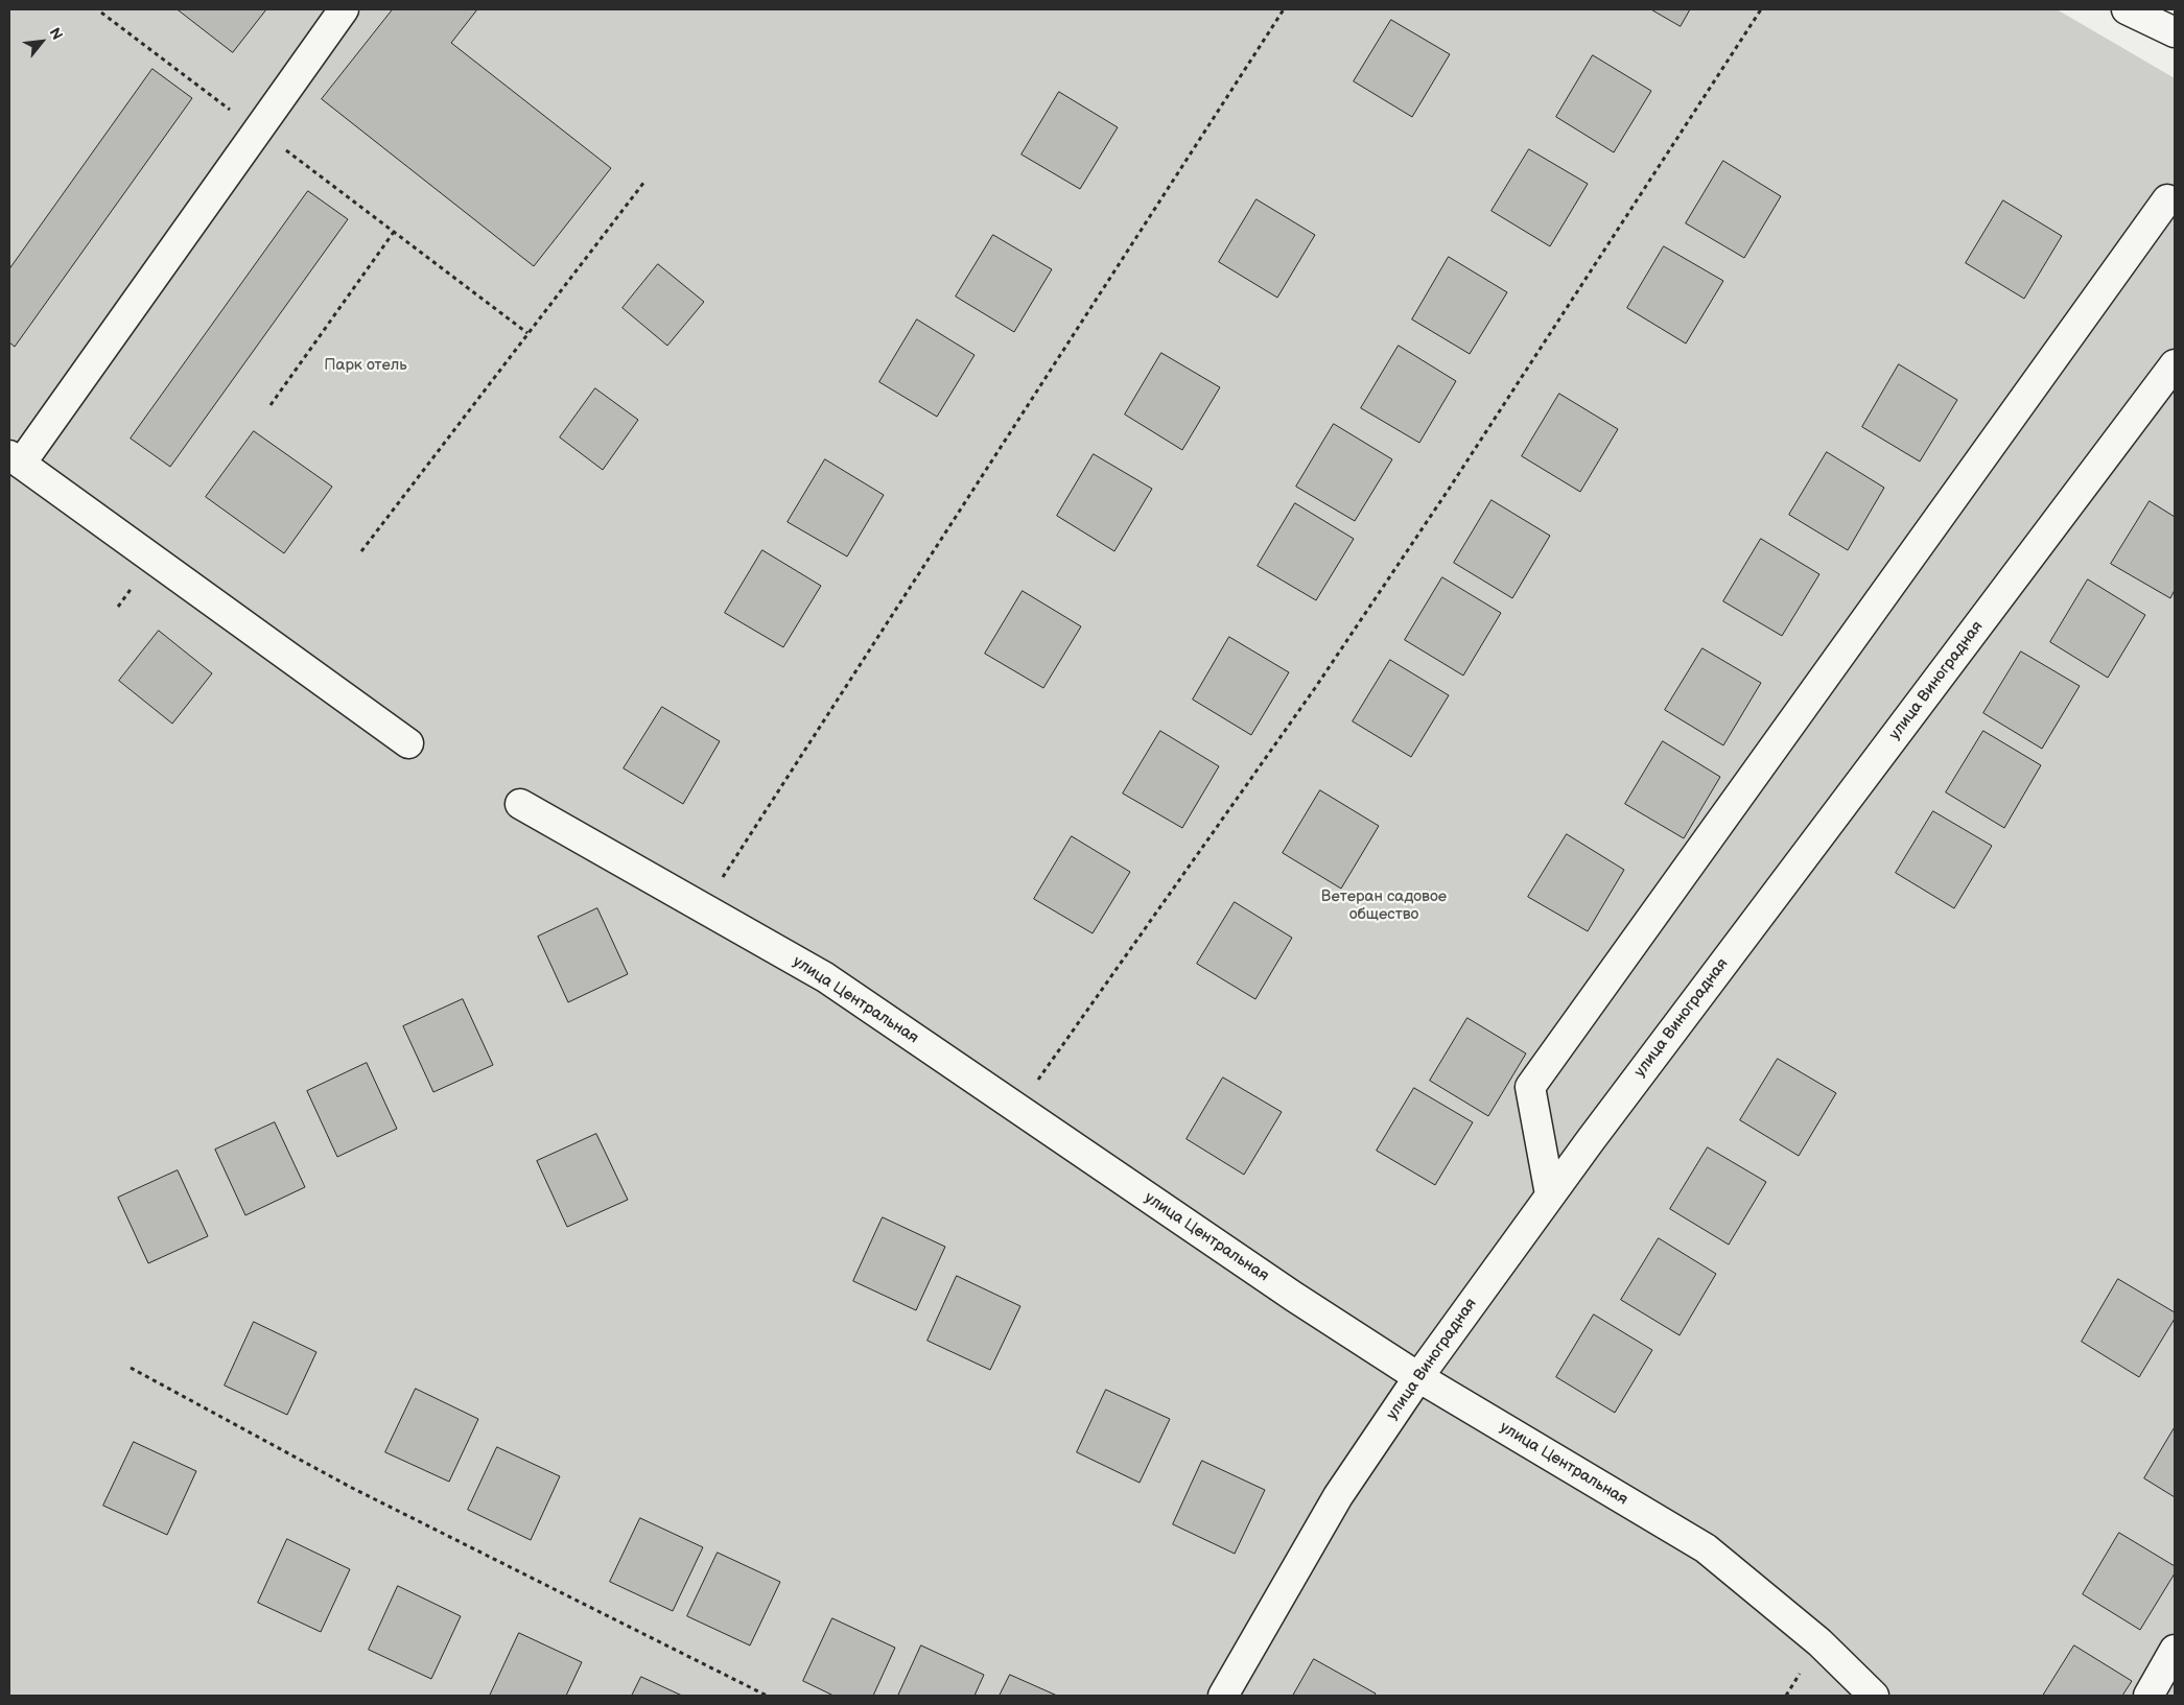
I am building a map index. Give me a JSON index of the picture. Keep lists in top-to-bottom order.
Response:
{
  "streets": {
    "street": ["улица Виноградная", "улица Центральная"]
  },
  "crossings": [
    ["улица Виноградная", "улица Центральная"]
  ],
  "parks": ["Парк отель", "Ветеран садовое общество"],
  "north": "top right"
}
